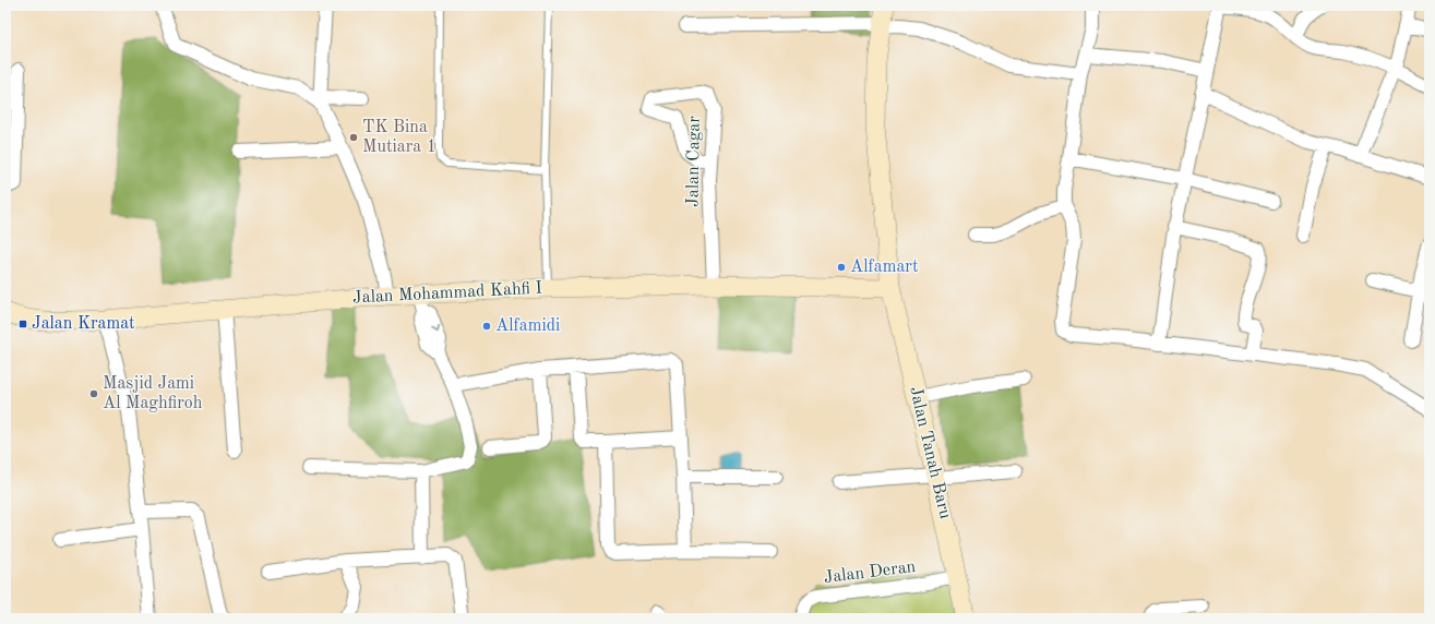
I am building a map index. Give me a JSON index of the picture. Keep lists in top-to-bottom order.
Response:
{
  "streets": {
    "main road": ["Jalan Mohammad Kahfi I", "Jalan Tanah Baru"],
    "street": ["Jalan Cagar", "Jalan Deran"]
  },
  "crossings": [
    ["Jalan Cagar", "Jalan Mohammad Kahfi I"],
    ["Jalan Mohammad Kahfi I", "Jalan Tanah Baru"],
    ["Jalan Tanah Baru", "Jalan Deran"]
  ],
  "places": {
    "other": [
      "TK Bina Mutiara 1",
      "Alfamart",
      "Alfamidi",
      "Masjid Jami Al Maghfiroh"
    ],
    "transit": ["Jalan Kramat"]
  }
}
